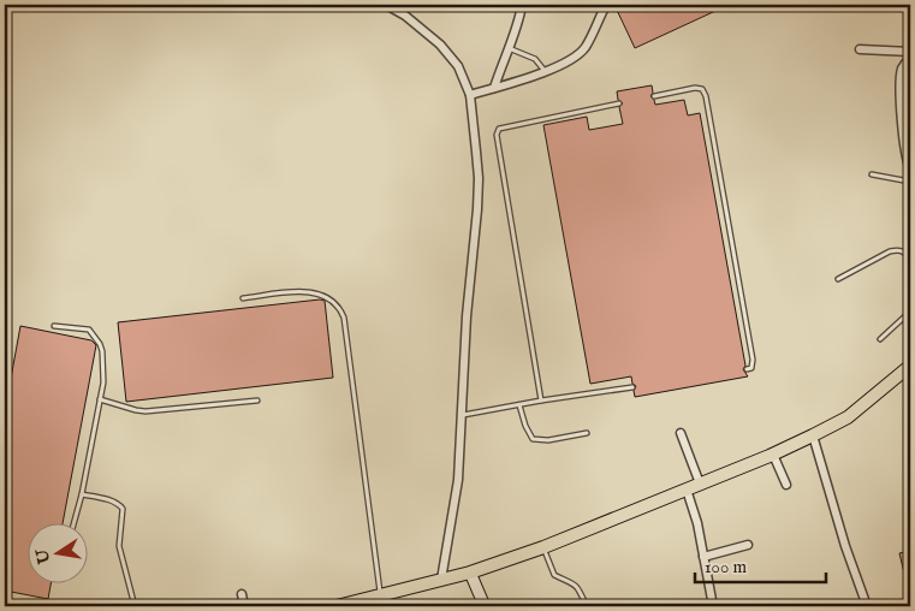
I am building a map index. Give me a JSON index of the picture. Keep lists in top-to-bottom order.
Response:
{
  "scale_bar": "100 m",
  "north": "left"
}
